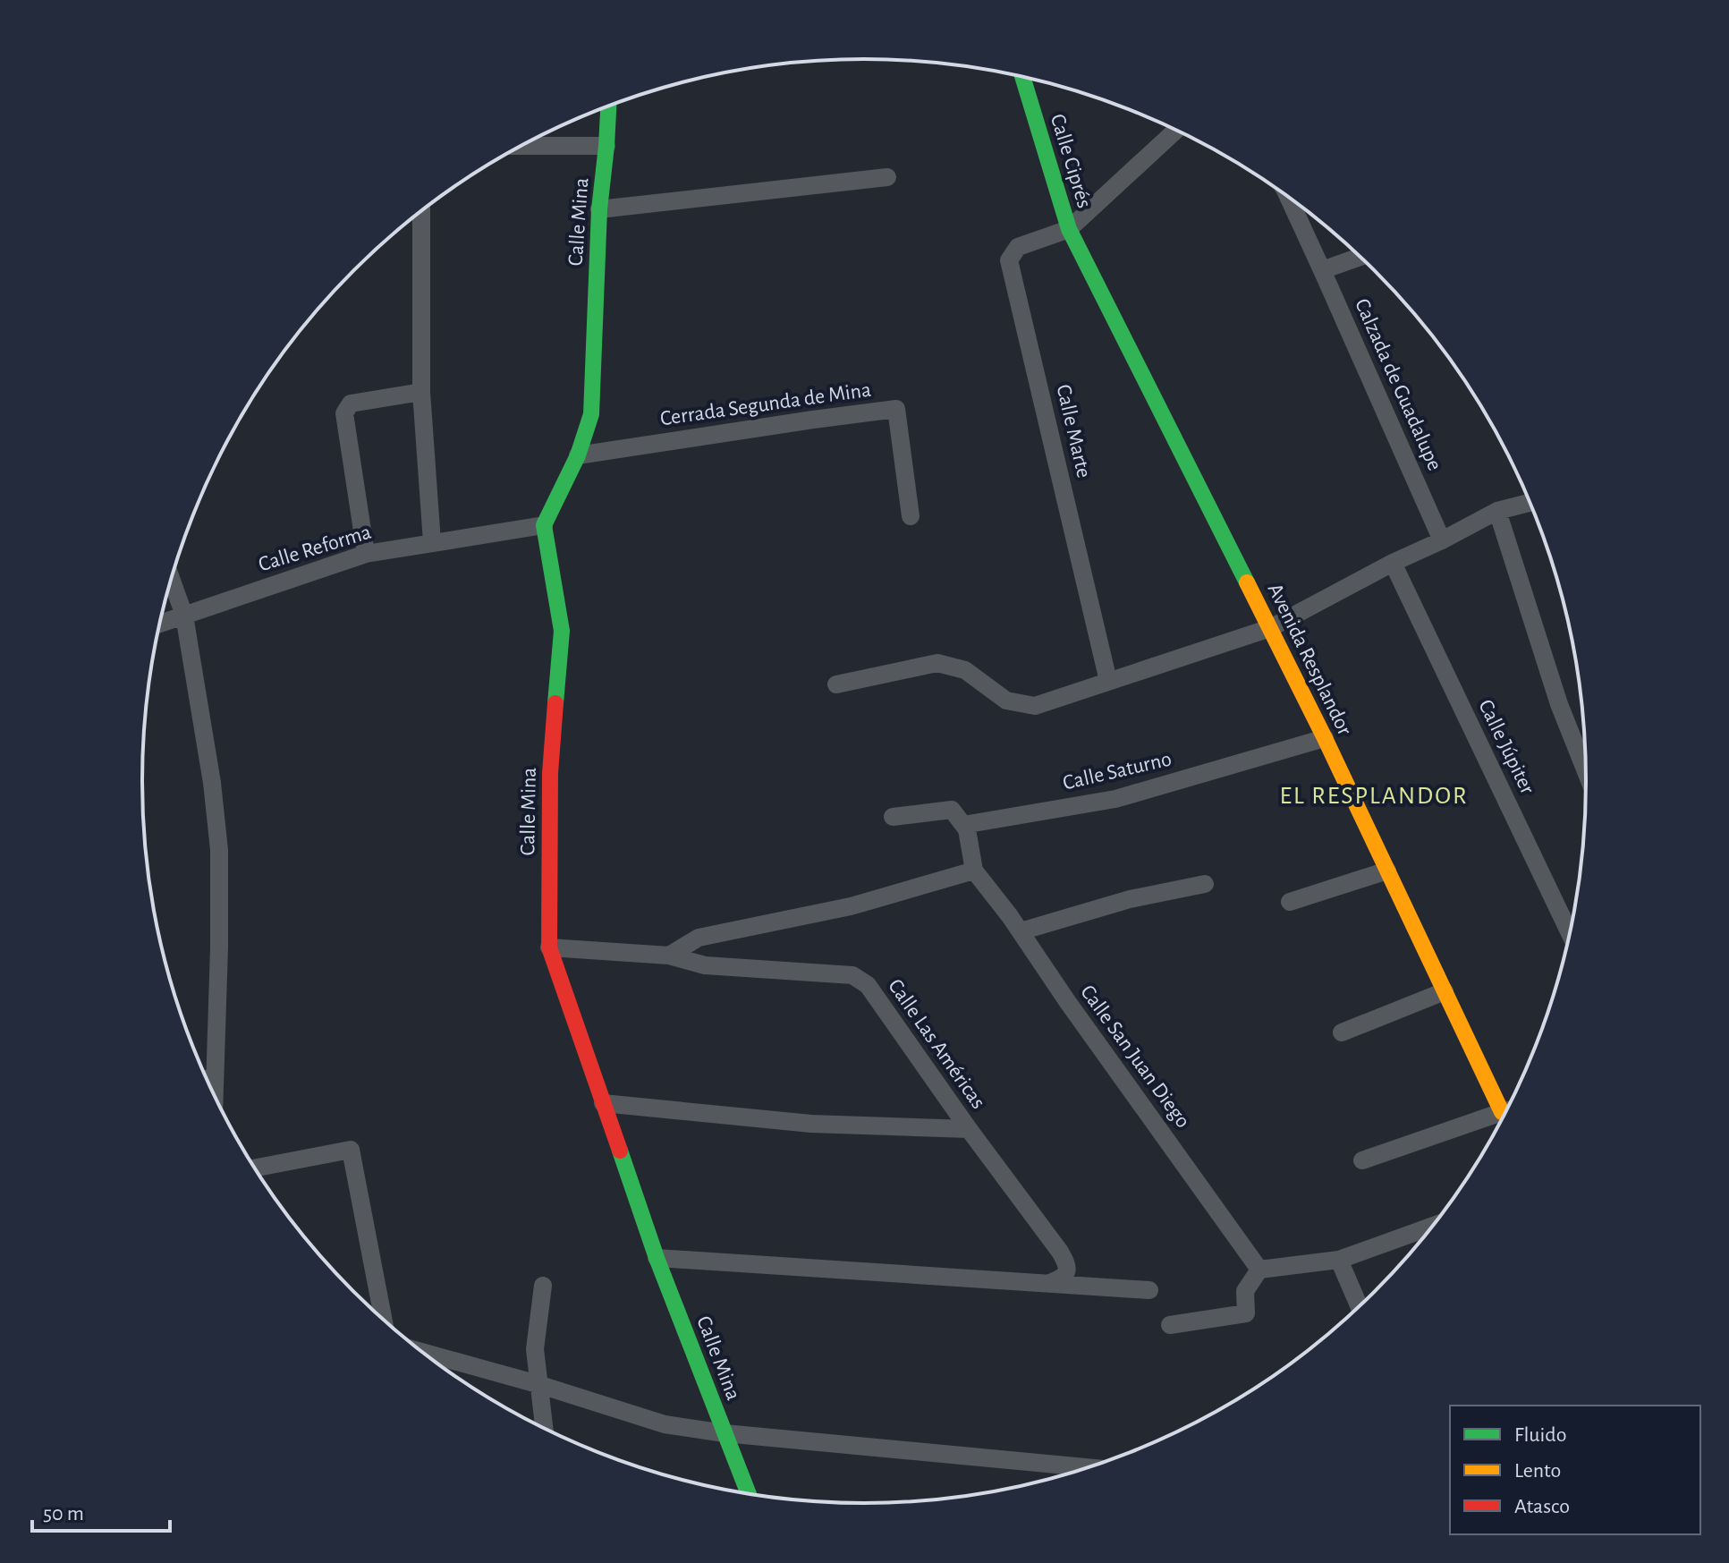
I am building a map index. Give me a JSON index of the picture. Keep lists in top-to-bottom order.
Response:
{
  "streets": {
    "street": [
      "Calle Ciprés",
      "Calle Mina",
      "Calzada de Guadalupe",
      "Cerrada Segunda de Mina",
      "Calle Marte",
      "Calle Reforma",
      "Avenida Resplandor",
      "Calle Júpiter",
      "Calle Saturno",
      "Calle Las Américas",
      "Calle San Juan Diego"
    ]
  },
  "crossings": [
    ["Calle Ciprés", "Calle Marte"],
    ["Calle Ciprés", "Avenida Resplandor"],
    ["Calle Mina", "Cerrada Segunda de Mina"],
    ["Calle Mina", "Calle Reforma"],
    ["Calle Mina", "Calle Las Américas"],
    ["Calle Marte", "Avenida Resplandor"],
    ["Avenida Resplandor", "Calle Saturno"]
  ],
  "districts": ["EL RESPLANDOR"],
  "legend": ["Fluido", "Lento", "Atasco"],
  "scale_bar": "50 m"
}
